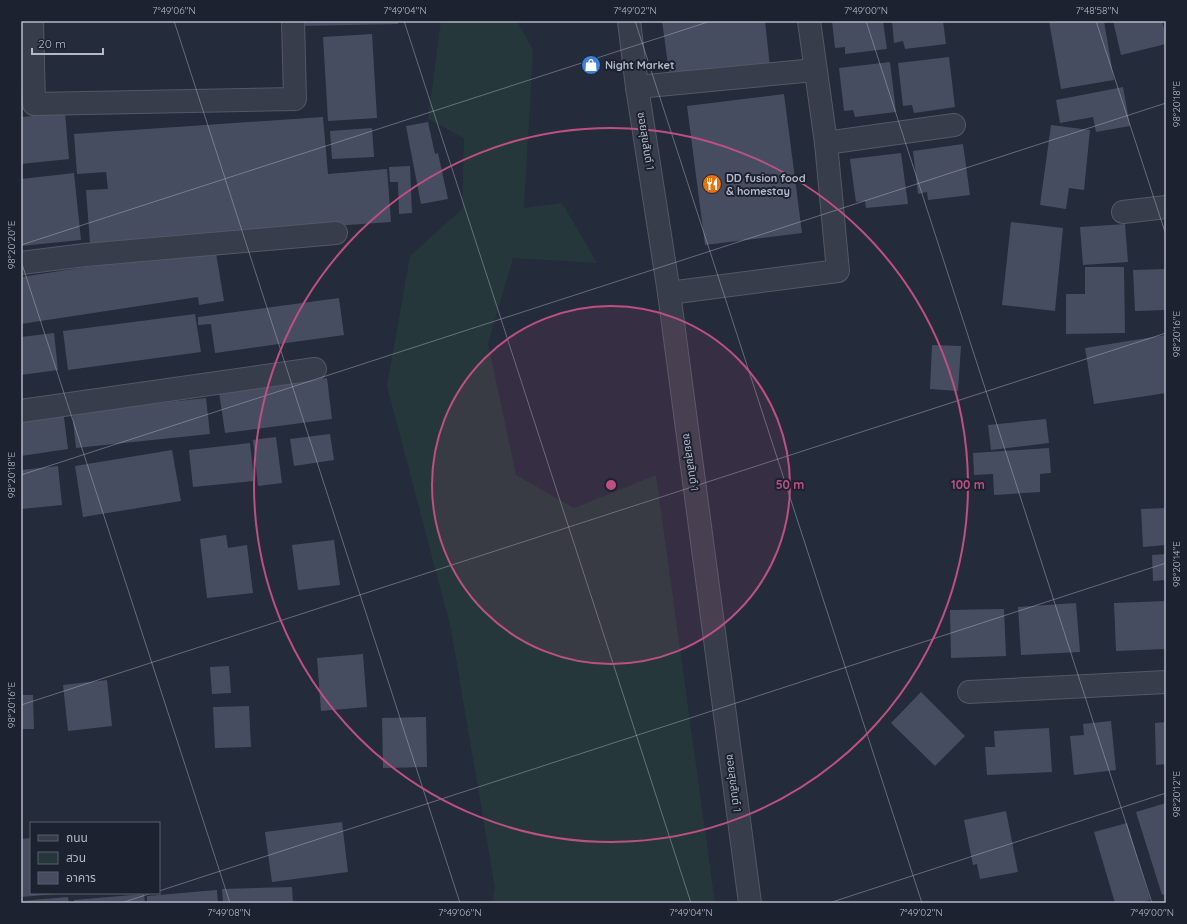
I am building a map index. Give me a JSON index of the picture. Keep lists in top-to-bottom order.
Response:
{
  "streets": {
    "street": ["ซอยสุขสันต์ 1"]
  },
  "places": {
    "shop": ["Night Market"],
    "restaurant": ["DD fusion food & homestay"]
  },
  "legend": ["ถนน", "สวน", "อาคาร"],
  "scale_bar": "20 m",
  "coordinates": [
    "7°49'06\"N",
    "7°49'04\"N",
    "7°49'02\"N",
    "7°49'00\"N",
    "7°48'58\"N",
    "98°20'18\"E",
    "98°20'20\"E",
    "98°20'16\"E",
    "98°20'14\"E",
    "98°20'12\"E",
    "7°49'08\"N"
  ],
  "rings": ["50 m", "100 m"]
}
